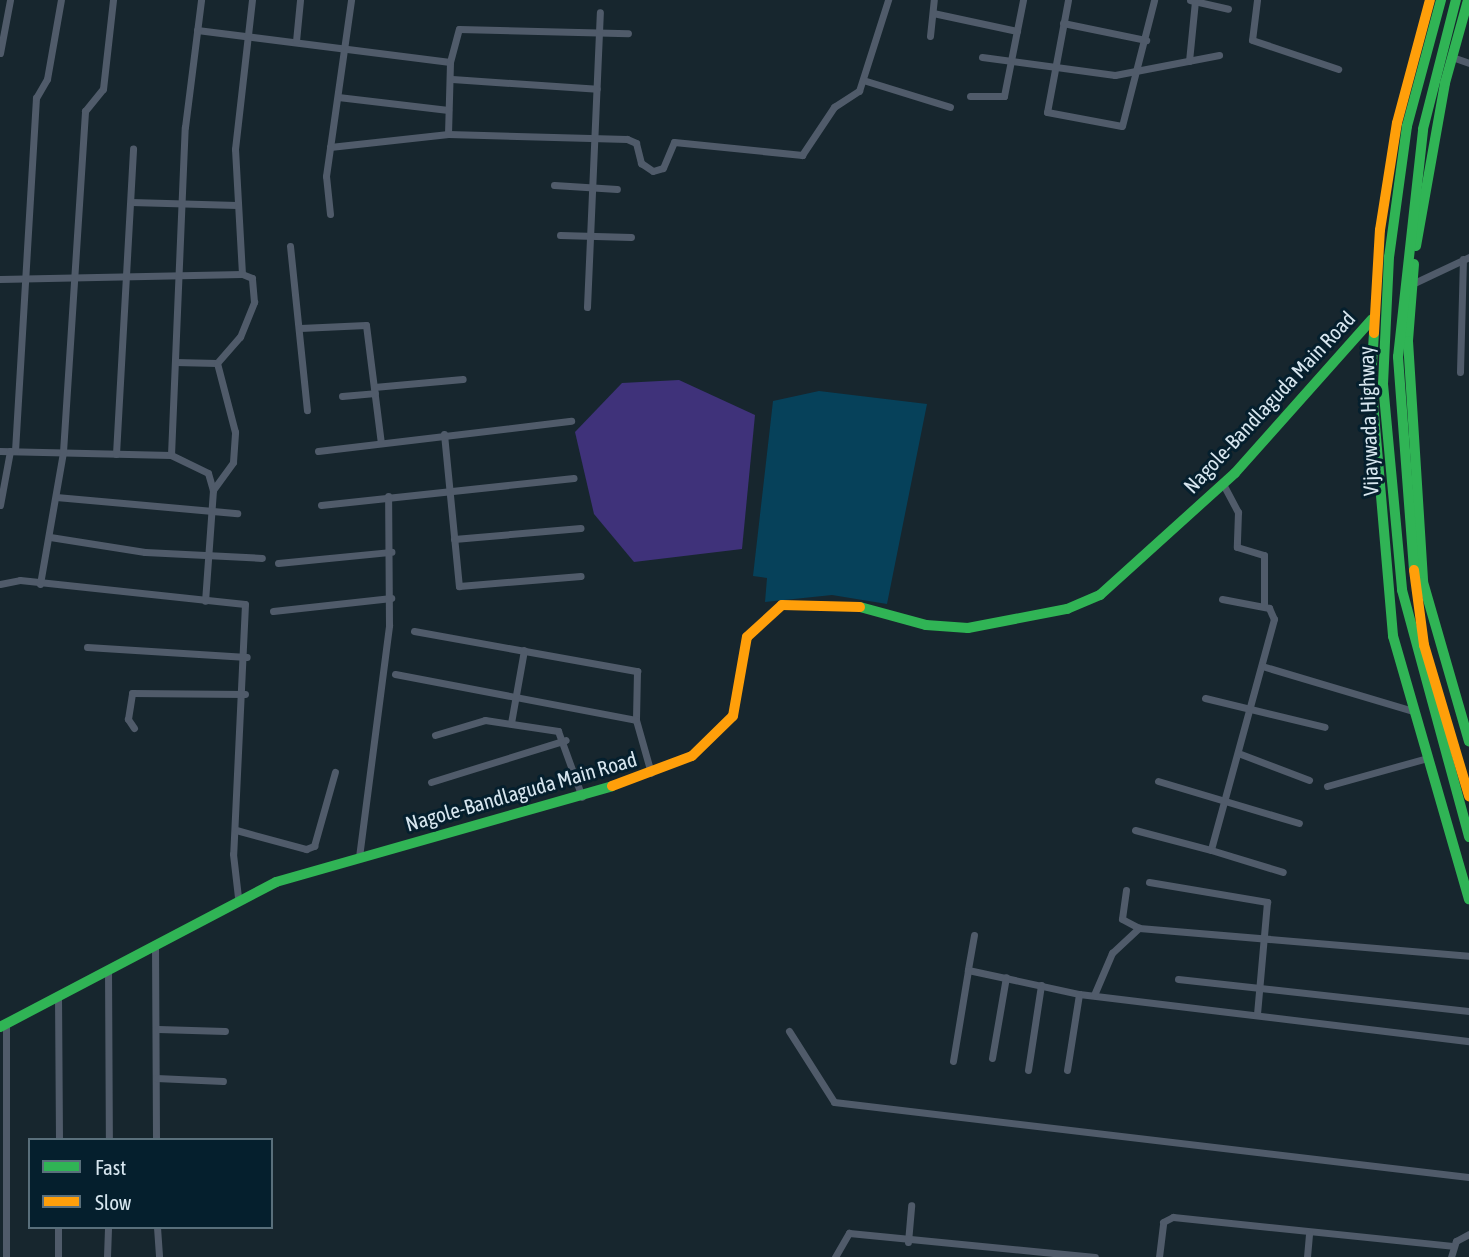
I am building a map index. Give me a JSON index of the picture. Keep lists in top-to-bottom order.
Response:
{
  "streets": {
    "main road": ["Nagole-Bandlaguda Main Road", "Vijaywada Highway"]
  },
  "legend": ["Fast", "Slow"]
}
